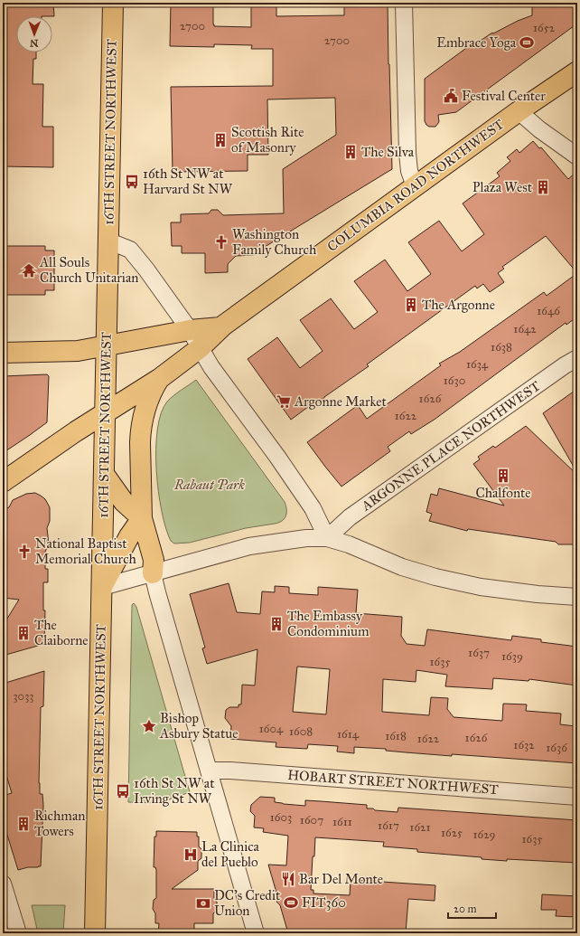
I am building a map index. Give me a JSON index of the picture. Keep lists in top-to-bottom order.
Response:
{
  "streets": {
    "main road": ["16TH STREET NORTHWEST", "COLUMBIA ROAD NORTHWEST"],
    "street": ["ARGONNE PLACE NORTHWEST", "HOBART STREET NORTHWEST"]
  },
  "crossings": [
    ["16TH STREET NORTHWEST", "COLUMBIA ROAD NORTHWEST"]
  ],
  "parks": ["Rabaut Park"],
  "places": {
    "sports": ["Embrace Yoga", "FIT360"],
    "public building": ["Festival Center"],
    "building": [
      "Scottish Rite of Masonry",
      "The Silva",
      "Plaza West",
      "The Argonne",
      "Chalfonte",
      "The Embassy Condominium",
      "The Claiborne",
      "Richman Towers"
    ],
    "bus stop": ["16th St NW at Harvard St NW", "16th St NW at Irving St NW"],
    "church": ["Washington Family Church", "National Baptist Memorial Church"],
    "temple": ["All Souls Church Unitarian"],
    "supermarket": ["Argonne Market"],
    "place": ["Bishop Asbury Statue"],
    "hospital": ["La Clinica del Pueblo"],
    "restaurant": ["Bar Del Monte"],
    "bank": ["DC's Credit Union"]
  },
  "house_numbers": [
    "2700",
    "1652",
    "2700",
    "1646",
    "1642",
    "1638",
    "1634",
    "1630",
    "1626",
    "1622",
    "1637",
    "1639",
    "1635",
    "3033",
    "1604",
    "1608",
    "1614",
    "1618",
    "1626",
    "1622",
    "1632",
    "1636",
    "1603",
    "1607",
    "1611",
    "1617",
    "1621",
    "1625",
    "1629",
    "1635"
  ],
  "scale_bar": "20 m",
  "north": "bottom"
}
